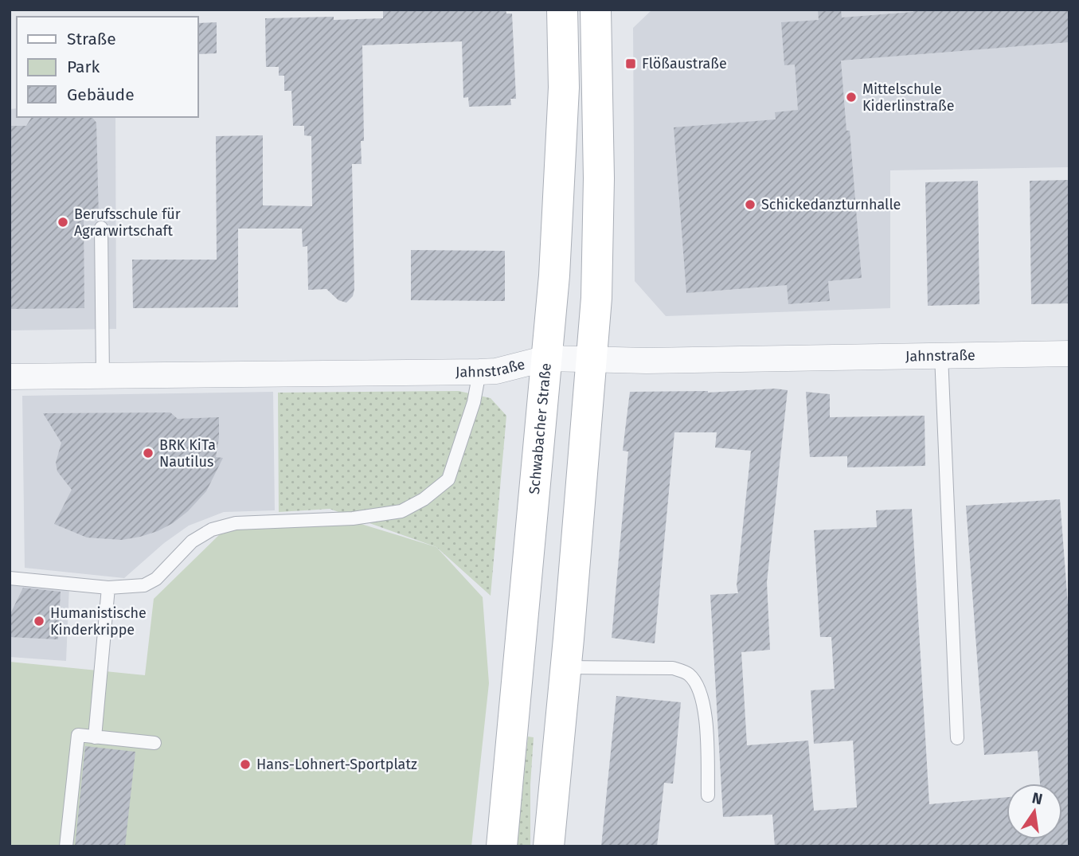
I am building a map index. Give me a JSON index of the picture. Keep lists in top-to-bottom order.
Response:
{
  "streets": {
    "main road": ["Schwabacher Straße"],
    "street": ["Jahnstraße"]
  },
  "crossings": [
    ["Jahnstraße", "Schwabacher Straße"]
  ],
  "places": {
    "transit": ["Flößaustraße"],
    "other": [
      "Mittelschule Kiderlinstraße",
      "Schickedanzturnhalle",
      "Berufsschule für Agrarwirtschaft",
      "BRK KiTa Nautilus",
      "Humanistische Kinderkrippe",
      "Hans-Lohnert-Sportplatz"
    ]
  },
  "legend": ["Straße", "Park", "Gebäude"],
  "north": "top"
}
